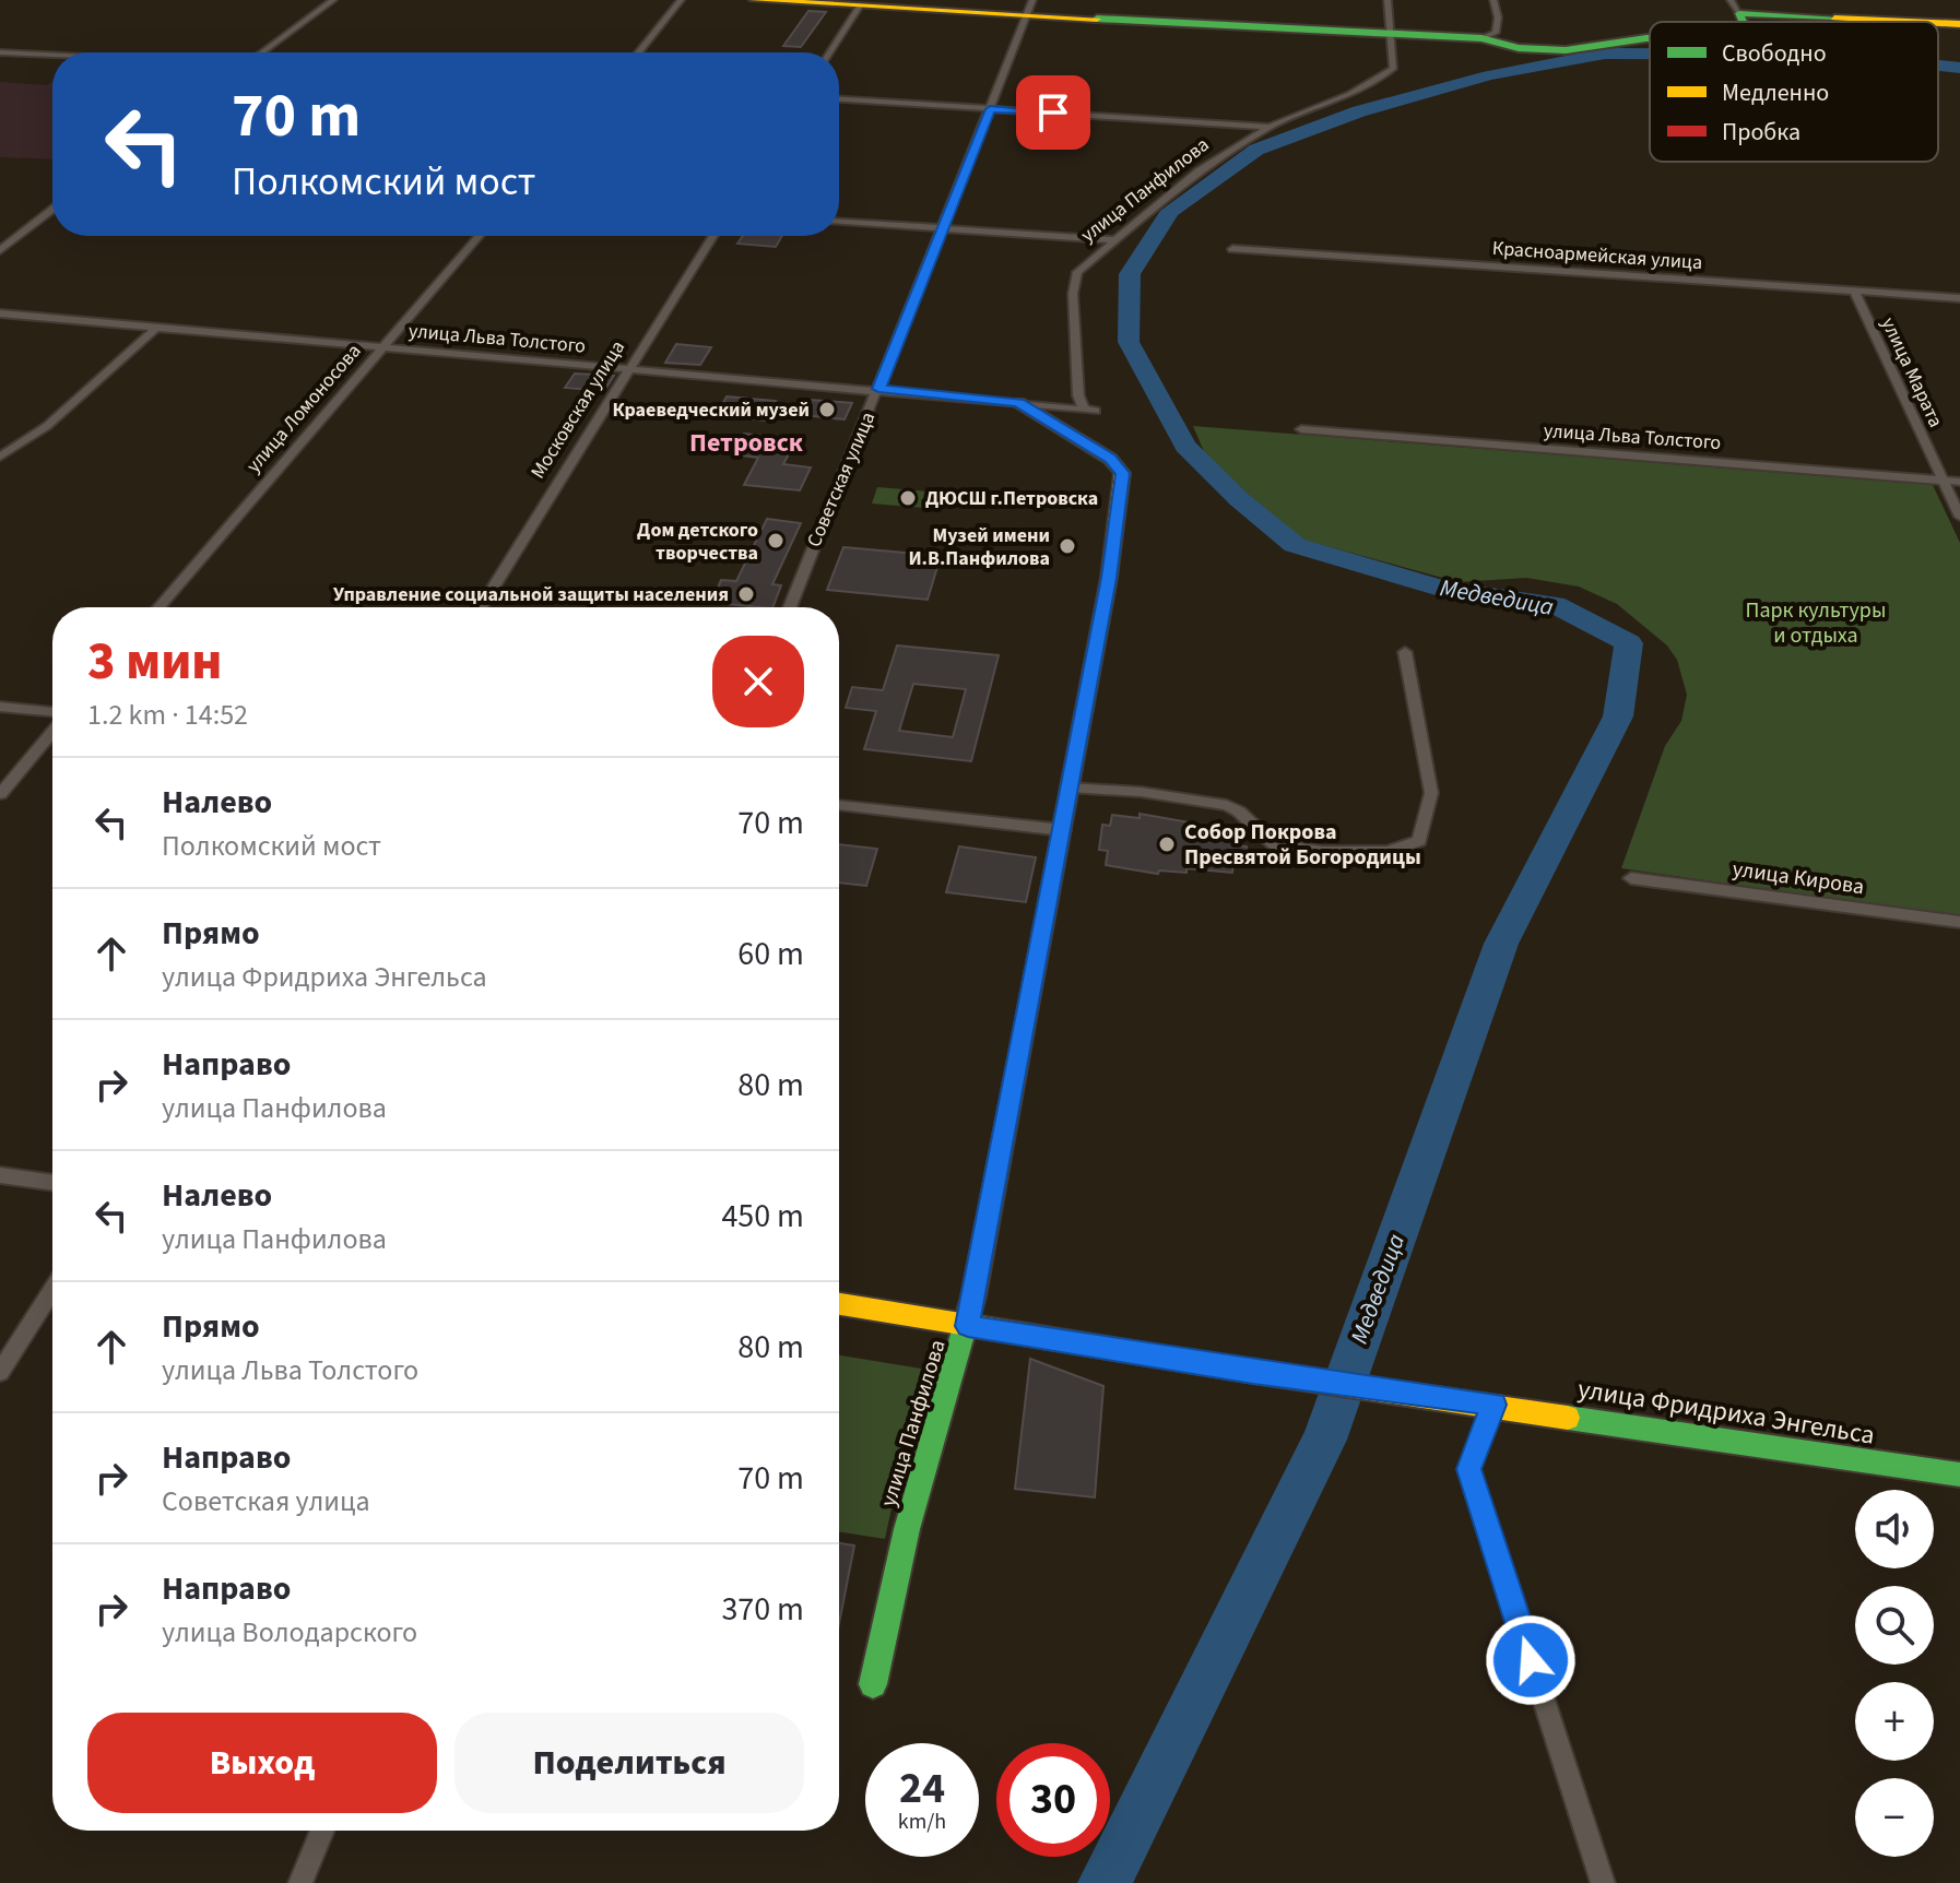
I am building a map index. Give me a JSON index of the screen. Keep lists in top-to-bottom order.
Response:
{
  "streets": {
    "street": [
      "улица Панфилова",
      "Красноармейская улица",
      "улица Льва Толстого",
      "улица Марата",
      "улица Ломоносова",
      "Московская улица",
      "Советская улица",
      "улица Кирова",
      "улица Фридриха Энгельса"
    ]
  },
  "crossings": [
    ["улица Панфилова", "улица Льва Толстого"],
    ["улица Панфилова", "улица Фридриха Энгельса"],
    ["Красноармейская улица", "улица Марата"],
    ["улица Льва Толстого", "улица Марата"],
    ["улица Льва Толстого", "улица Ломоносова"],
    ["улица Льва Толстого", "Московская улица"],
    ["улица Льва Толстого", "Советская улица"]
  ],
  "districts": ["Петровск"],
  "water": ["Медведица"],
  "parks": ["Парк культуры и отдыха"],
  "places": [
    "Краеведческий музей",
    "ДЮСШ г.Петровска",
    "Дом детского творчества",
    "Музей имени И.В.Панфилова",
    "Управление социальной защиты населения",
    "Собор Покрова Пресвятой Богородицы"
  ],
  "legend": ["Свободно", "Медленно", "Пробка"],
  "page": {
    "turn": ["70 m", "Полкомский мост"],
    "heading": ["3 мин", "1.2 km · 14:52"],
    "list": [
      {
        "name": "Налево",
        "note": "Полкомский мост",
        "value": "70 m"
      },
      {
        "name": "Прямо",
        "note": "улица Фридриха Энгельса",
        "value": "60 m"
      },
      {
        "name": "Направо",
        "note": "улица Панфилова",
        "value": "80 m"
      },
      {
        "name": "Налево",
        "note": "улица Панфилова",
        "value": "450 m"
      },
      {
        "name": "Прямо",
        "note": "улица Льва Толстого",
        "value": "80 m"
      },
      {
        "name": "Направо",
        "note": "Советская улица",
        "value": "70 m"
      },
      {
        "name": "Направо",
        "note": "улица Володарского",
        "value": "370 m"
      }
    ],
    "map_buttons": ["+", "−"],
    "buttons": ["Выход", "Поделиться"],
    "speed": "24 km/h",
    "limit": "30"
  }
}
